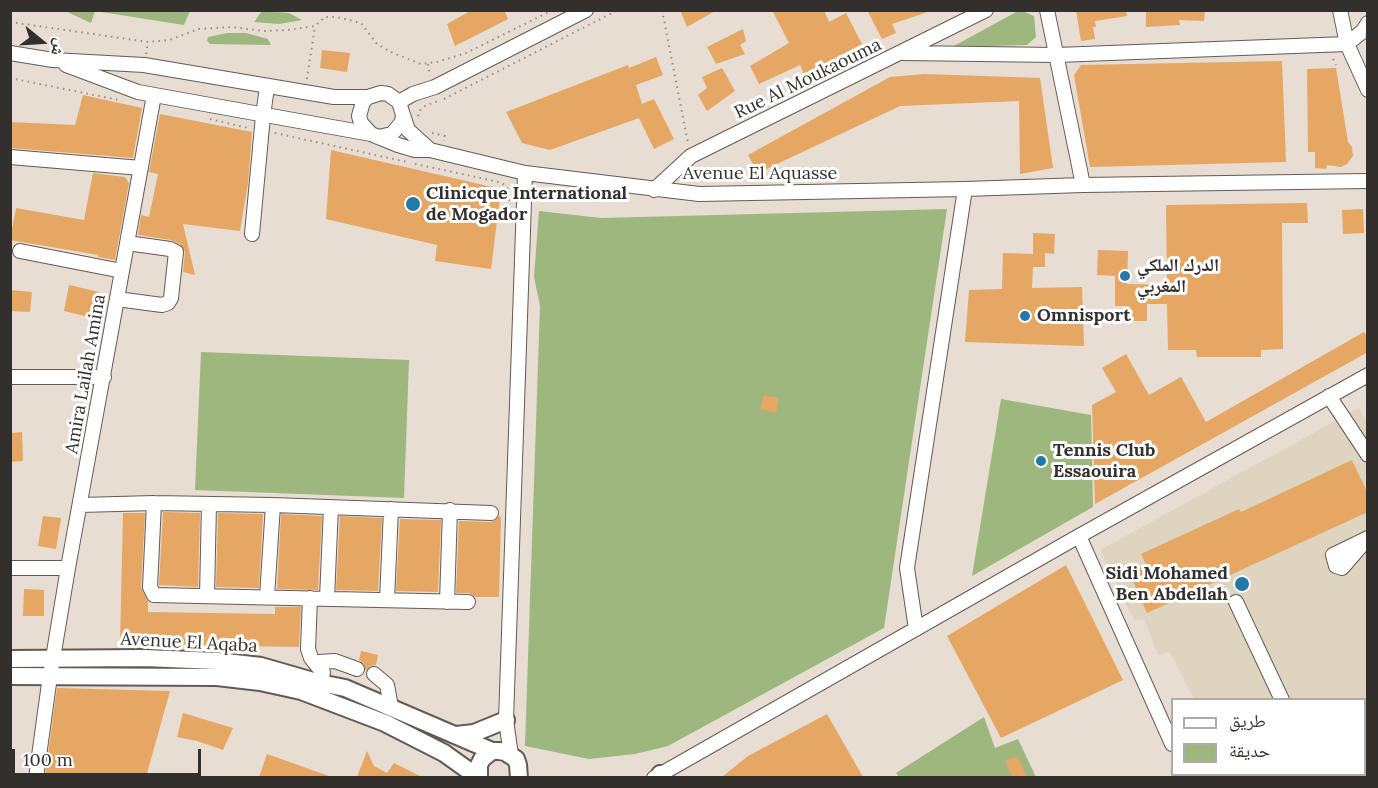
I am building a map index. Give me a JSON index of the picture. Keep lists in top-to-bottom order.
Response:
{
  "streets": {
    "main road": ["Avenue El Aqaba"],
    "street": ["Rue Al Moukaouma", "Avenue El Aquasse", "Amira Lailah Amina"]
  },
  "crossings": [
    ["Rue Al Moukaouma", "Avenue El Aquasse"],
    ["Avenue El Aquasse", "Amira Lailah Amina"],
    ["Amira Lailah Amina", "Avenue El Aqaba"]
  ],
  "places": [
    "Clinicque International de Mogador",
    "الدرك الملكي المغربي",
    "Omnisport",
    "Tennis Club Essaouira",
    "Sidi Mohamed Ben Abdellah"
  ],
  "legend": ["طريق", "حديقة"],
  "scale_bar": "100 m",
  "north": "right"
}
